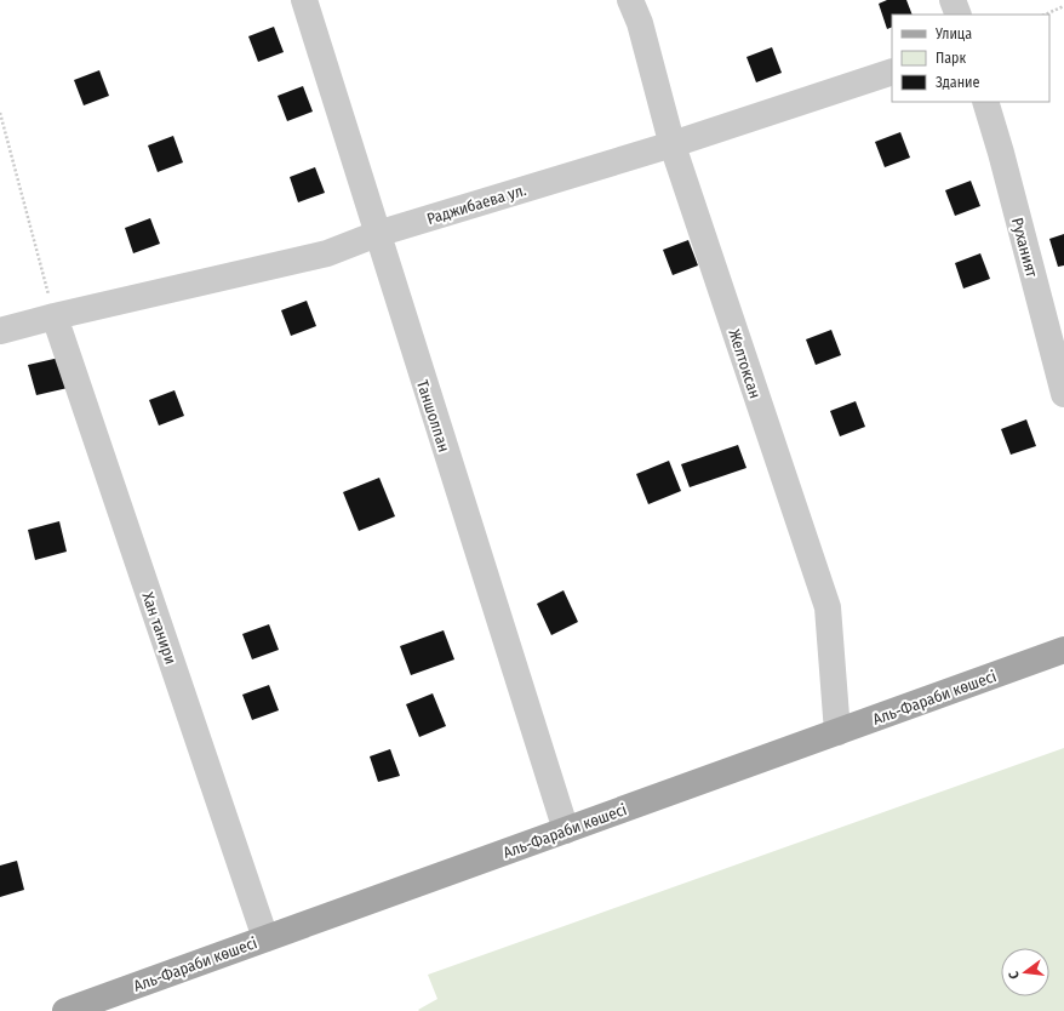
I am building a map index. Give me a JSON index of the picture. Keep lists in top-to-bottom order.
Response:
{
  "streets": {
    "main road": ["Аль-Фараби көшесі"],
    "street": [
      "Раджибаева ул.",
      "Руханият",
      "Желтоксан",
      "Таншолпан",
      "Хан танири"
    ]
  },
  "crossings": [
    ["Раджибаева ул.", "Желтоксан"],
    ["Раджибаева ул.", "Таншолпан"],
    ["Раджибаева ул.", "Хан танири"],
    ["Желтоксан", "Аль-Фараби көшесі"],
    ["Таншолпан", "Аль-Фараби көшесі"],
    ["Хан танири", "Аль-Фараби көшесі"]
  ],
  "legend": ["Улица", "Парк", "Здание"],
  "north": "left"
}
